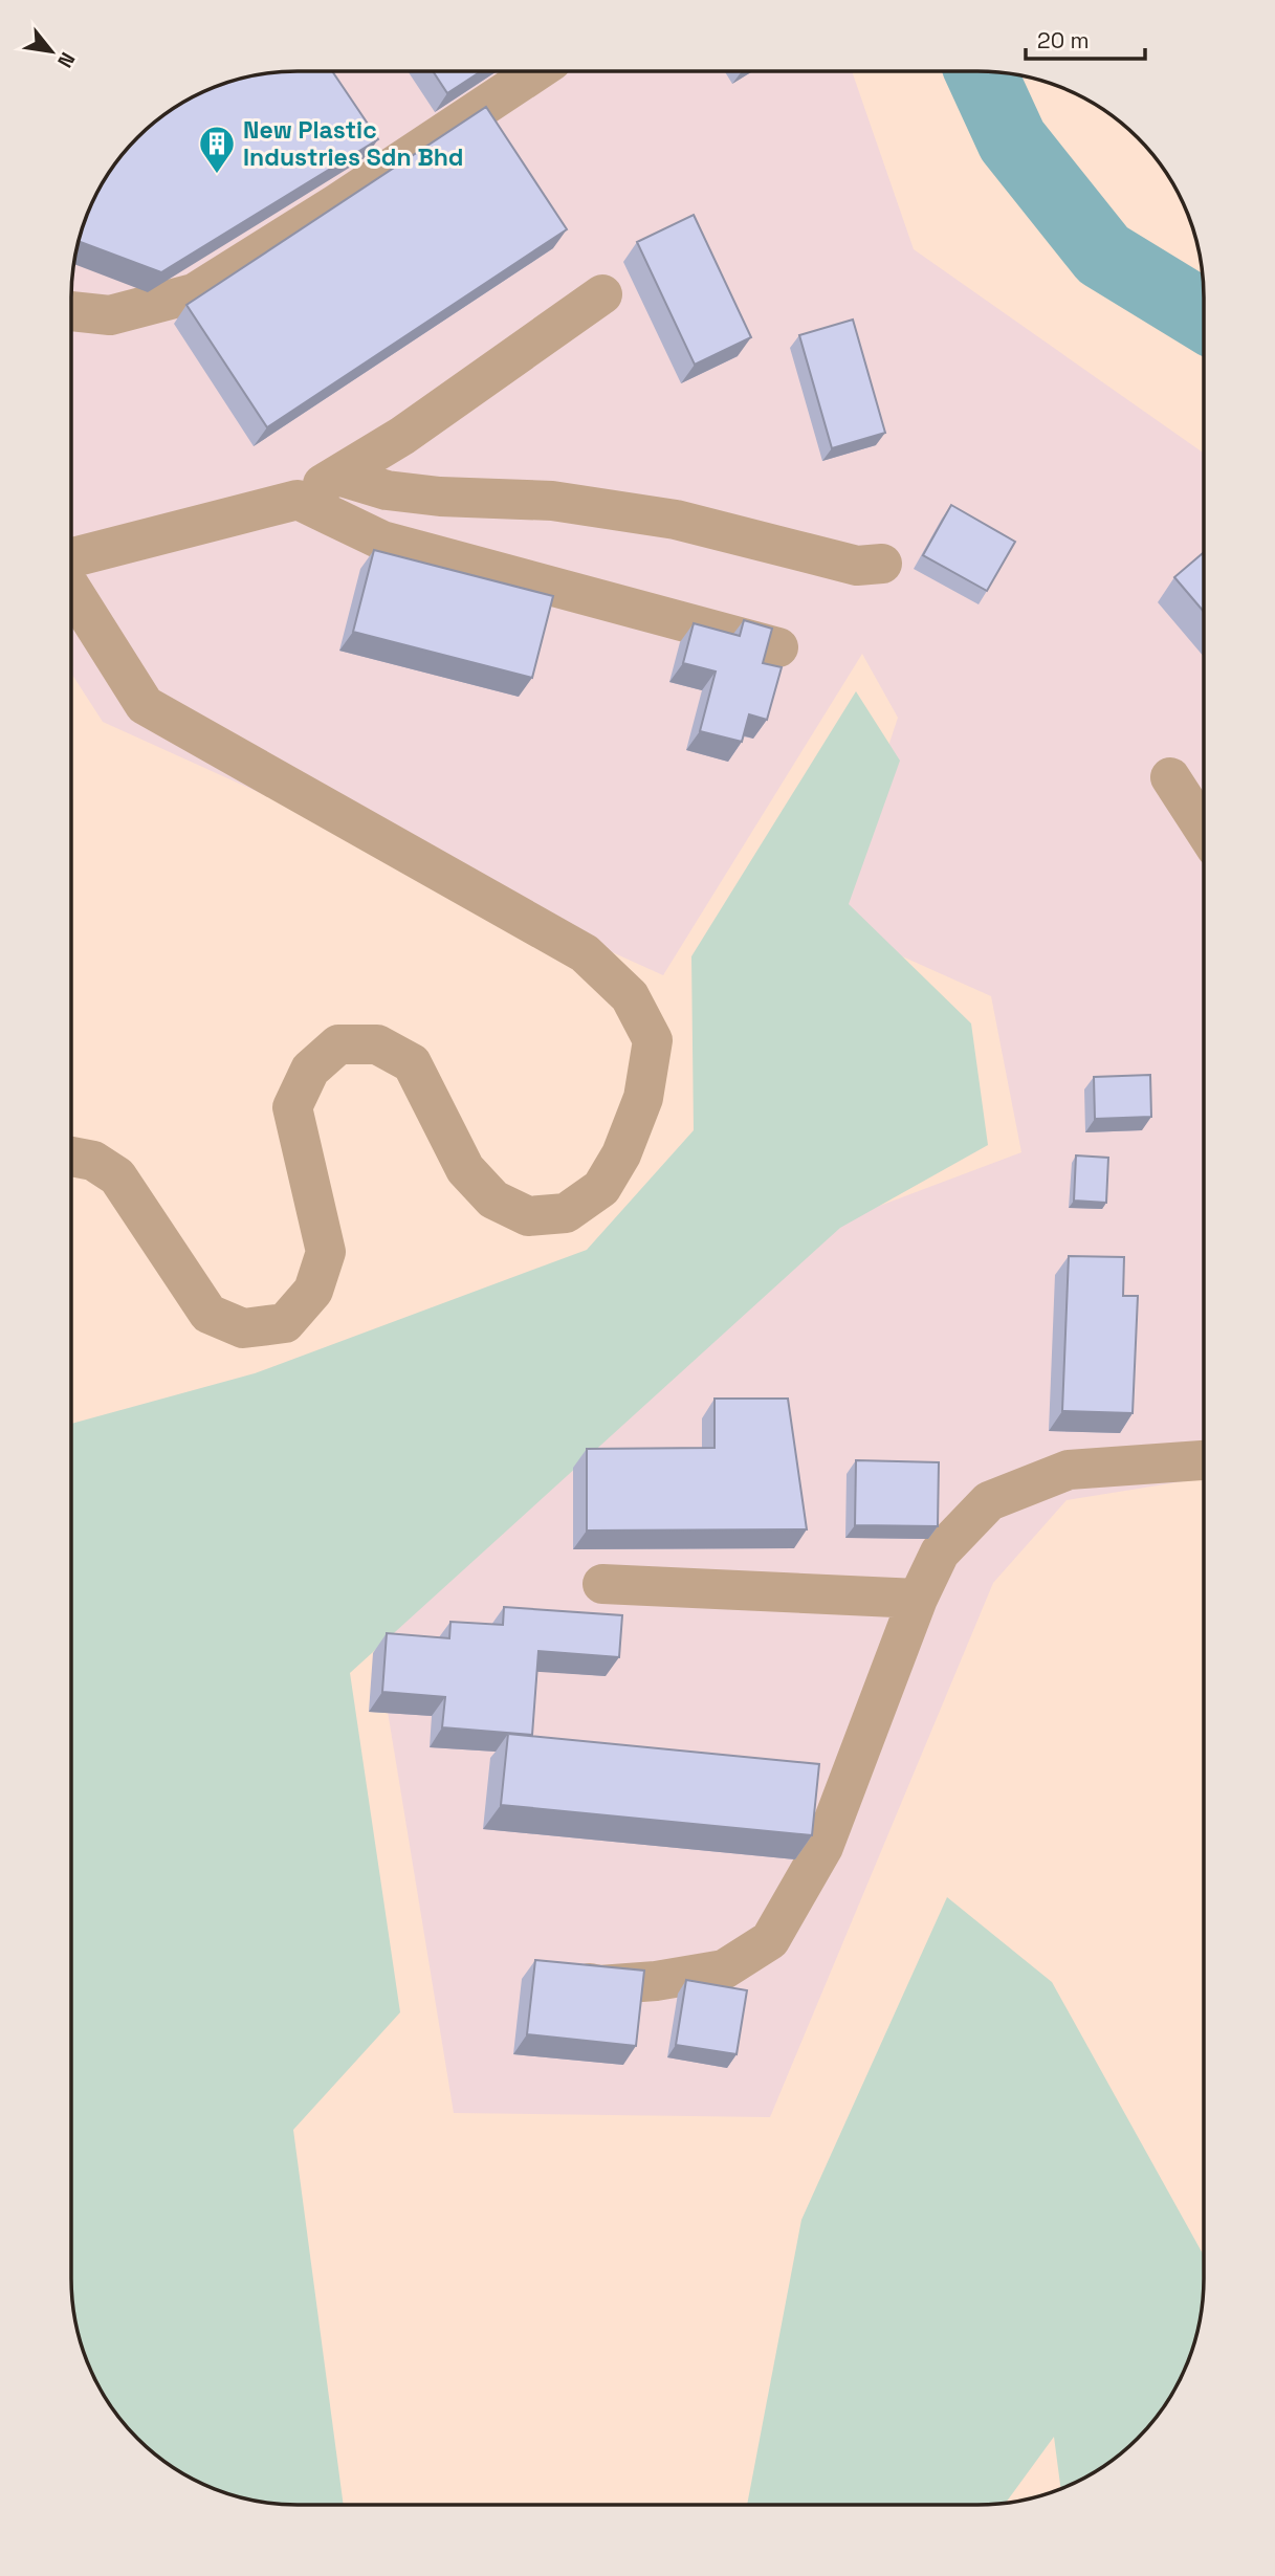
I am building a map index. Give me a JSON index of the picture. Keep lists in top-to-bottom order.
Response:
{
  "places": {
    "building": ["New Plastic Industries Sdn Bhd"]
  },
  "scale_bar": "20 m",
  "north": "bottom right"
}
